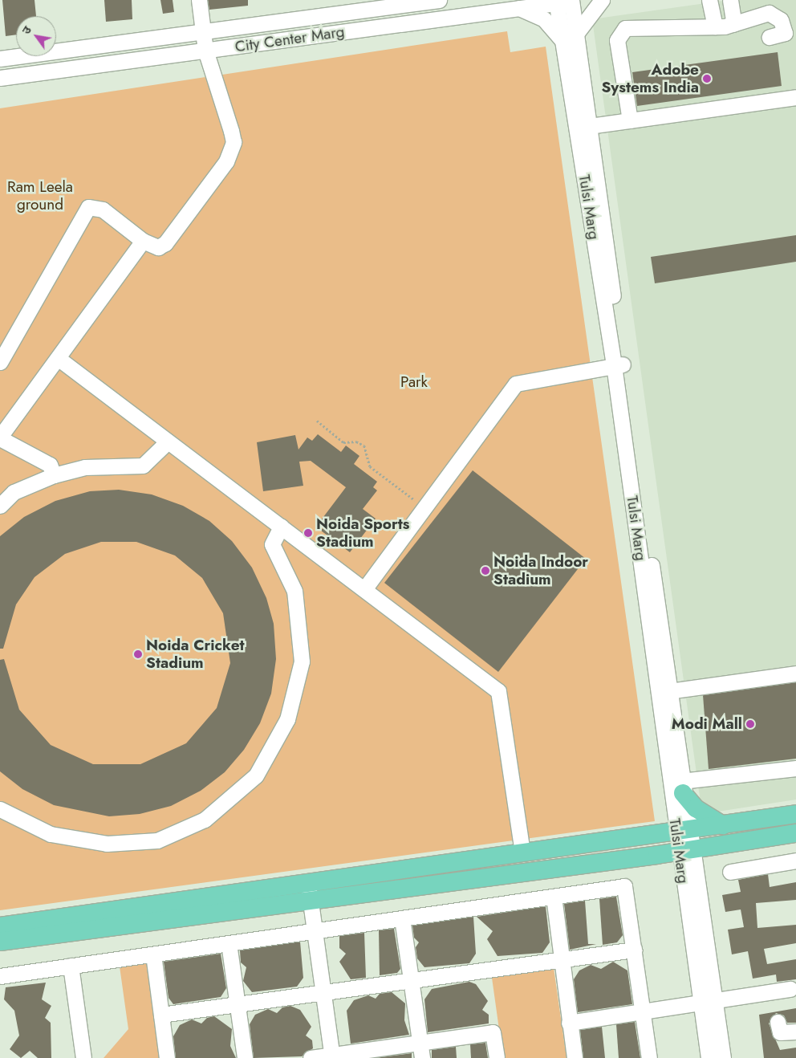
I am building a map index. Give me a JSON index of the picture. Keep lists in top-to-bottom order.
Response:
{
  "streets": {
    "street": ["City Center Marg", "Tulsi Marg"]
  },
  "crossings": [
    ["City Center Marg", "Tulsi Marg"]
  ],
  "parks": ["Ram Leela ground", "Park"],
  "places": [
    "Adobe Systems India",
    "Noida Sports Stadium",
    "Noida Indoor Stadium",
    "Noida Cricket Stadium",
    "Modi Mall"
  ],
  "north": "top left"
}
